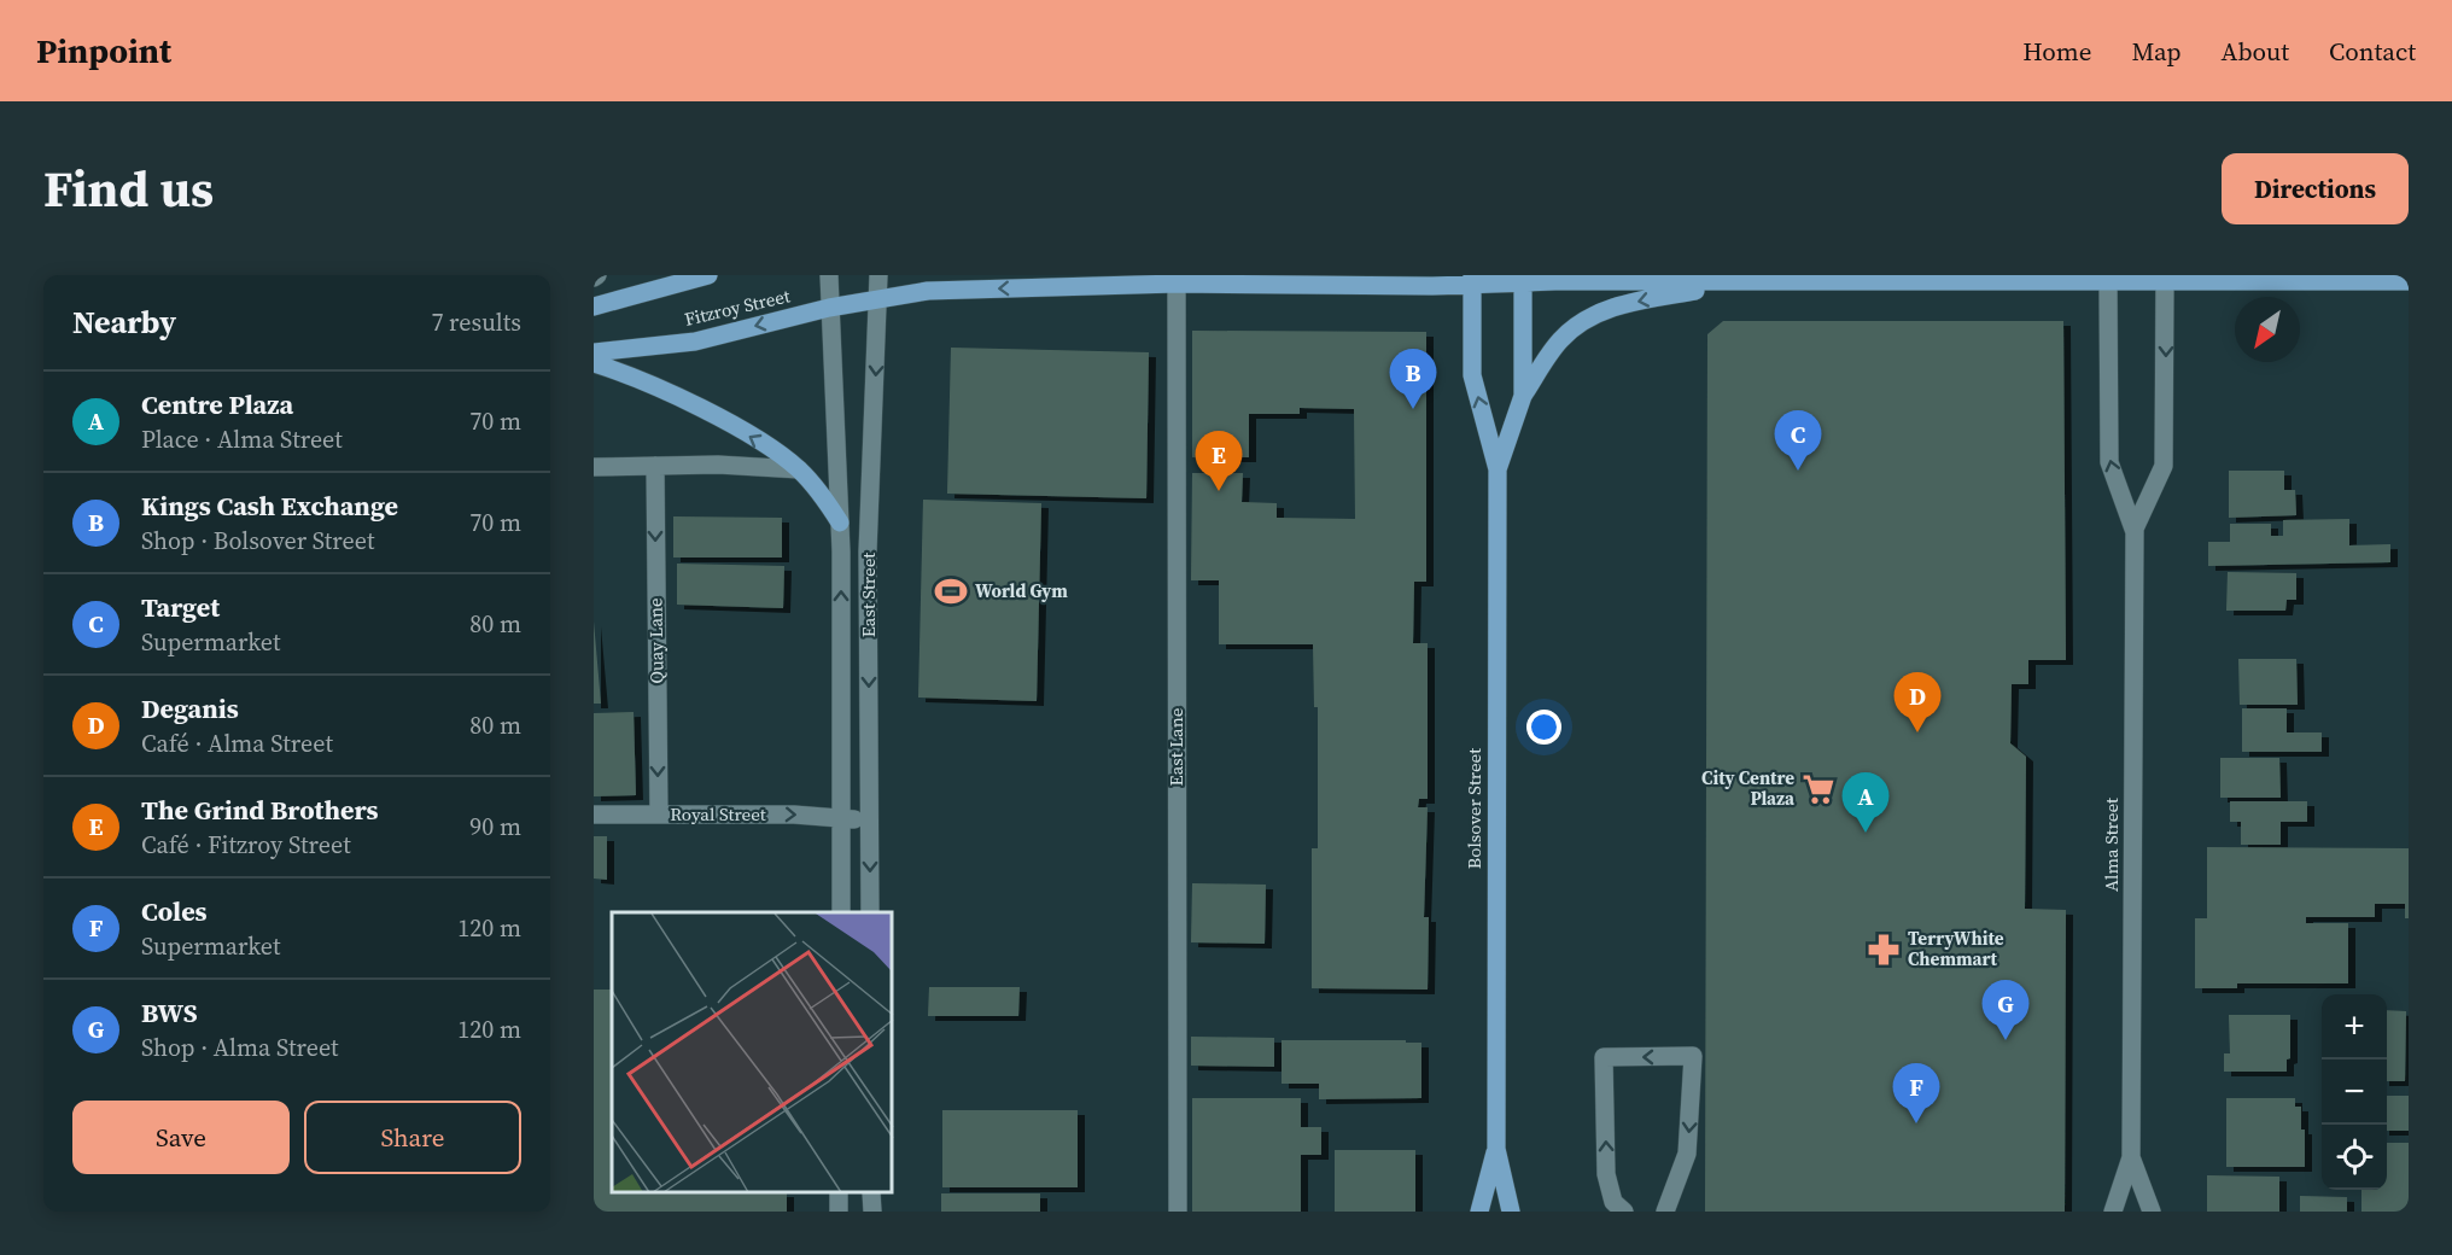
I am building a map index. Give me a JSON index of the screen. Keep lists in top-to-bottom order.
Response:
{
  "streets": {
    "main road": ["Fitzroy Street", "Bolsover Street"],
    "street": [
      "East Street",
      "Quay Lane",
      "East Lane",
      "Royal Street",
      "Alma Street"
    ]
  },
  "crossings": [
    ["Fitzroy Street", "East Street"],
    ["Fitzroy Street", "East Lane"],
    ["Fitzroy Street", "Bolsover Street"],
    ["Fitzroy Street", "Alma Street"],
    ["East Street", "Royal Street"],
    ["Quay Lane", "Royal Street"]
  ],
  "one_way": ["Quay Lane", "Royal Street"],
  "places": {
    "sports": ["World Gym"],
    "supermarket": ["City Centre Plaza"],
    "pharmacy": ["TerryWhite Chemmart"]
  },
  "north": "bottom left",
  "page": {
    "header": "Pinpoint",
    "nav": [
      "Home",
      "Map",
      "About",
      "Contact"
    ],
    "title": "Find us",
    "buttons": [
      "Directions",
      ["Save", "Share"]
    ],
    "heading": ["Nearby", "7 results"],
    "pins": [
      "B",
      "C",
      "E",
      "D",
      "A",
      "G",
      "F"
    ],
    "list": [
      {
        "mark": "A",
        "name": "Centre Plaza",
        "note": "Place · Alma Street",
        "value": "70 m"
      },
      {
        "mark": "B",
        "name": "Kings Cash Exchange",
        "note": "Shop · Bolsover Street",
        "value": "70 m"
      },
      {
        "mark": "C",
        "name": "Target",
        "note": "Supermarket",
        "value": "80 m"
      },
      {
        "mark": "D",
        "name": "Deganis",
        "note": "Café · Alma Street",
        "value": "80 m"
      },
      {
        "mark": "E",
        "name": "The Grind Brothers",
        "note": "Café · Fitzroy Street",
        "value": "90 m"
      },
      {
        "mark": "F",
        "name": "Coles",
        "note": "Supermarket",
        "value": "120 m"
      },
      {
        "mark": "G",
        "name": "BWS",
        "note": "Shop · Alma Street",
        "value": "120 m"
      }
    ],
    "map_buttons": ["+", "−"]
  }
}
